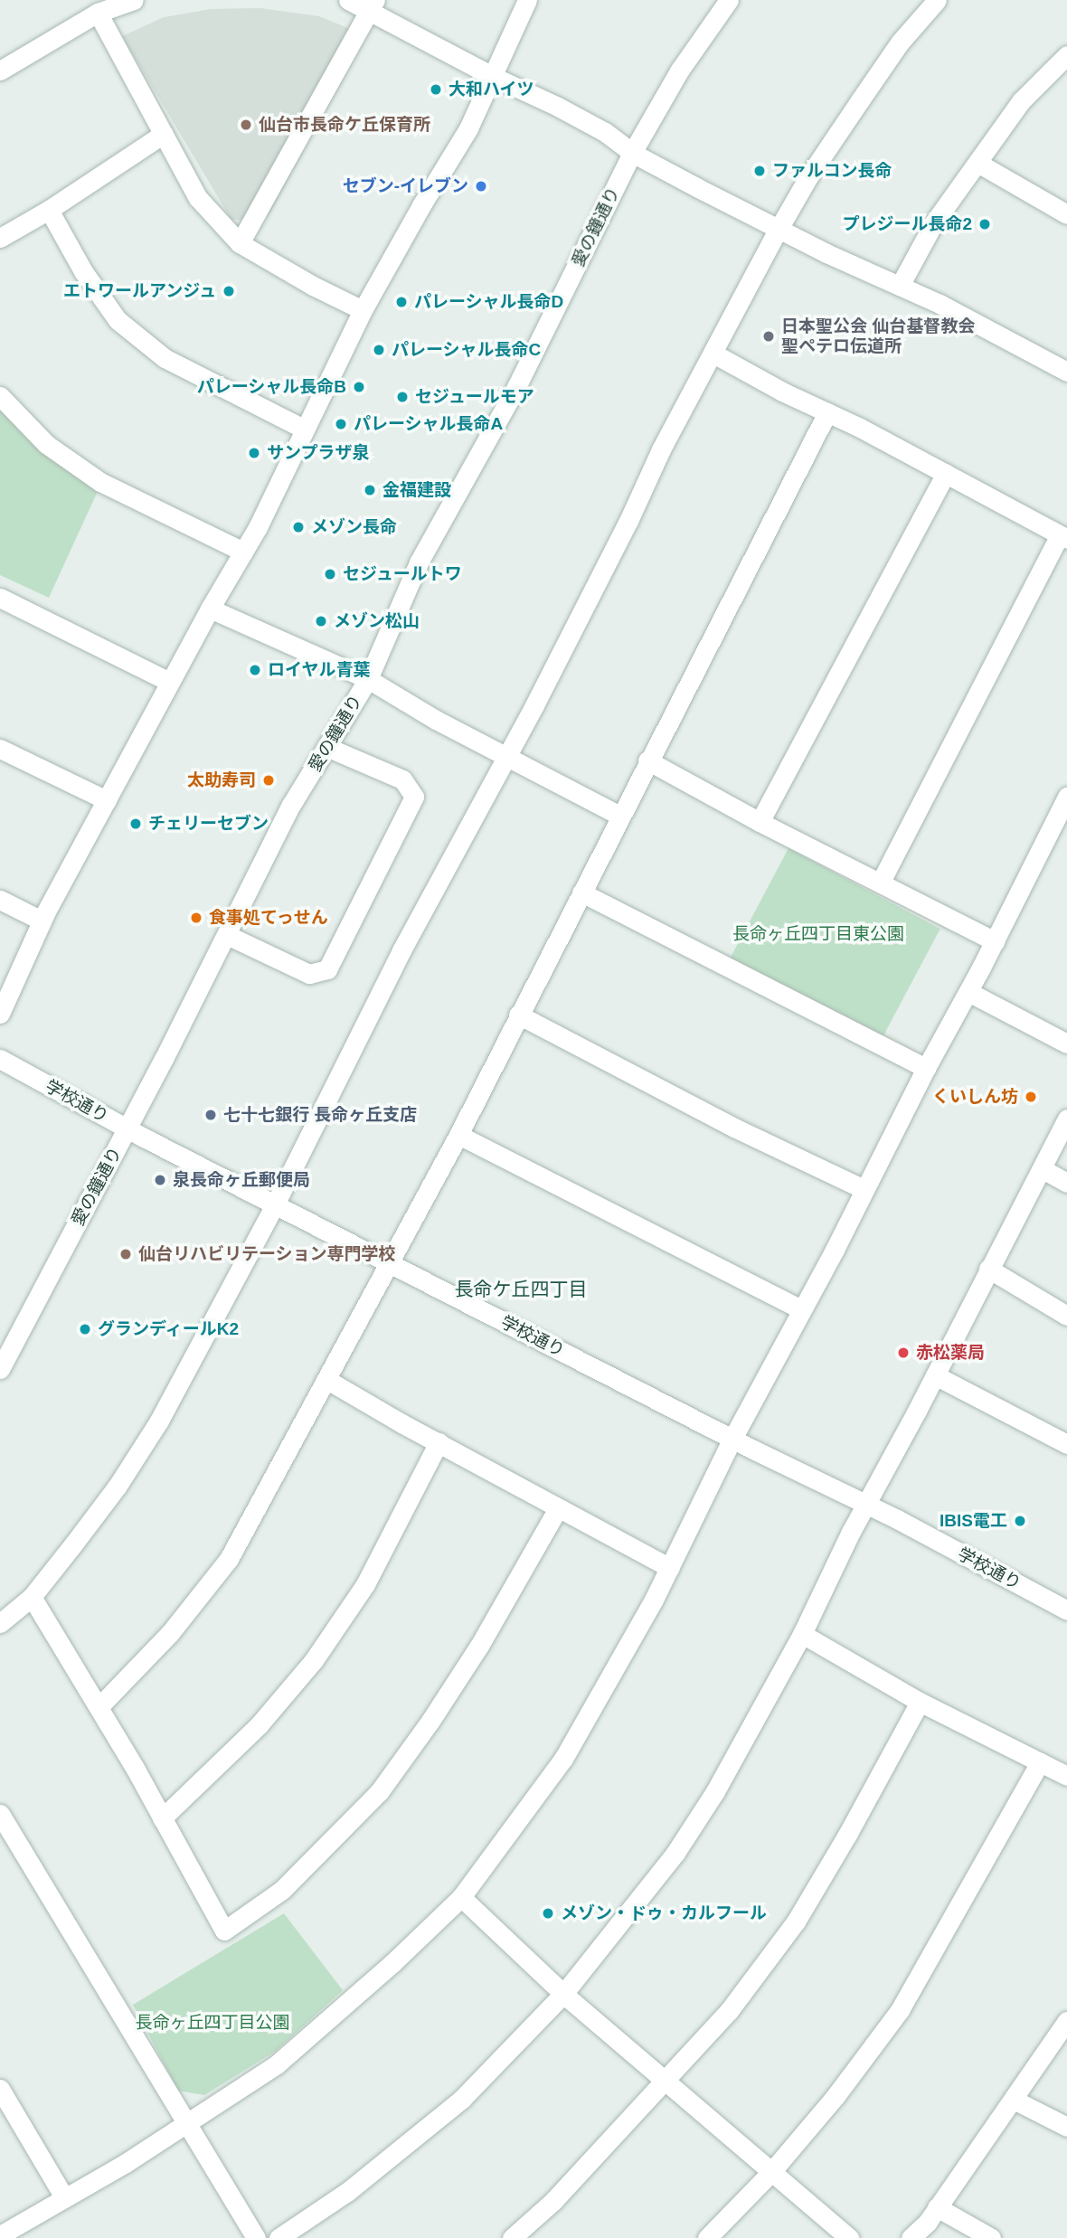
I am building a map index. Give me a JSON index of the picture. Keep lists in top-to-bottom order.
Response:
{
  "streets": {
    "street": ["愛の鐘通り", "学校通り"]
  },
  "crossings": [
    ["愛の鐘通り", "学校通り"]
  ],
  "districts": ["長命ケ丘四丁目"],
  "parks": ["長命ヶ丘四丁目東公園", "長命ヶ丘四丁目公園"],
  "places": [
    "大和ハイツ",
    "仙台市長命ケ丘保育所",
    "ファルコン長命",
    "セブン-イレブン",
    "プレジール長命2",
    "エトワールアンジュ",
    "パレーシャル長命D",
    "日本聖公会 仙台基督教会 聖ペテロ伝道所",
    "パレーシャル長命C",
    "パレーシャル長命B",
    "セジュールモア",
    "パレーシャル長命A",
    "サンプラザ泉",
    "金福建設",
    "メゾン長命",
    "セジュールトワ",
    "メゾン松山",
    "ロイヤル青葉",
    "太助寿司",
    "チェリーセブン",
    "食事処てっせん",
    "くいしん坊",
    "七十七銀行 長命ヶ丘支店",
    "泉長命ヶ丘郵便局",
    "仙台リハビリテーション専門学校",
    "グランディールK2",
    "赤松薬局",
    "IBIS電工",
    "メゾン・ドゥ・カルフール"
  ]
}
